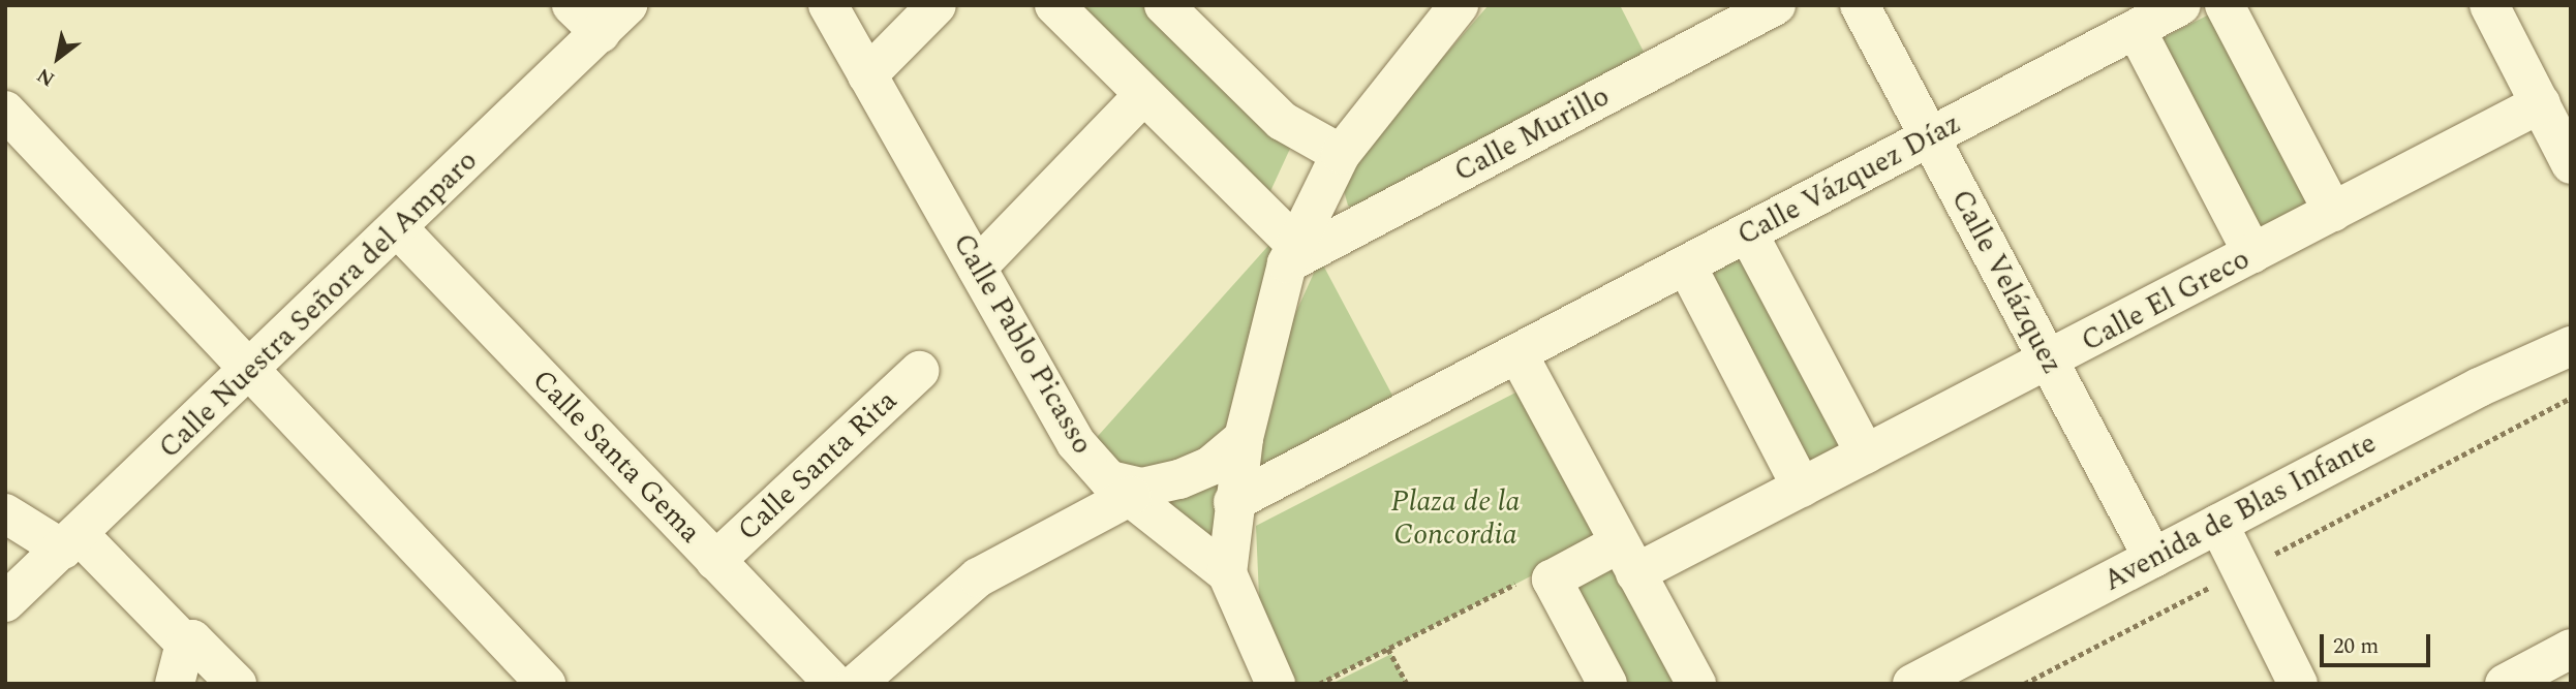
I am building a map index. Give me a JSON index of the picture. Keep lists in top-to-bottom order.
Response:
{
  "streets": {
    "street": [
      "Calle Murillo",
      "Calle Vázquez Díaz",
      "Calle Velázquez",
      "Calle El Greco",
      "Calle Nuestra Señora del Amparo",
      "Calle Pablo Picasso",
      "Calle Santa Gema",
      "Calle Santa Rita",
      "Avenida de Blas Infante"
    ]
  },
  "crossings": [
    ["Calle Vázquez Díaz", "Calle Velázquez"],
    ["Calle Velázquez", "Calle El Greco"],
    ["Calle Velázquez", "Avenida de Blas Infante"],
    ["Calle Nuestra Señora del Amparo", "Calle Santa Gema"],
    ["Calle Santa Gema", "Calle Santa Rita"]
  ],
  "parks": ["Plaza de la Concordia"],
  "scale_bar": "20 m",
  "north": "bottom left"
}
